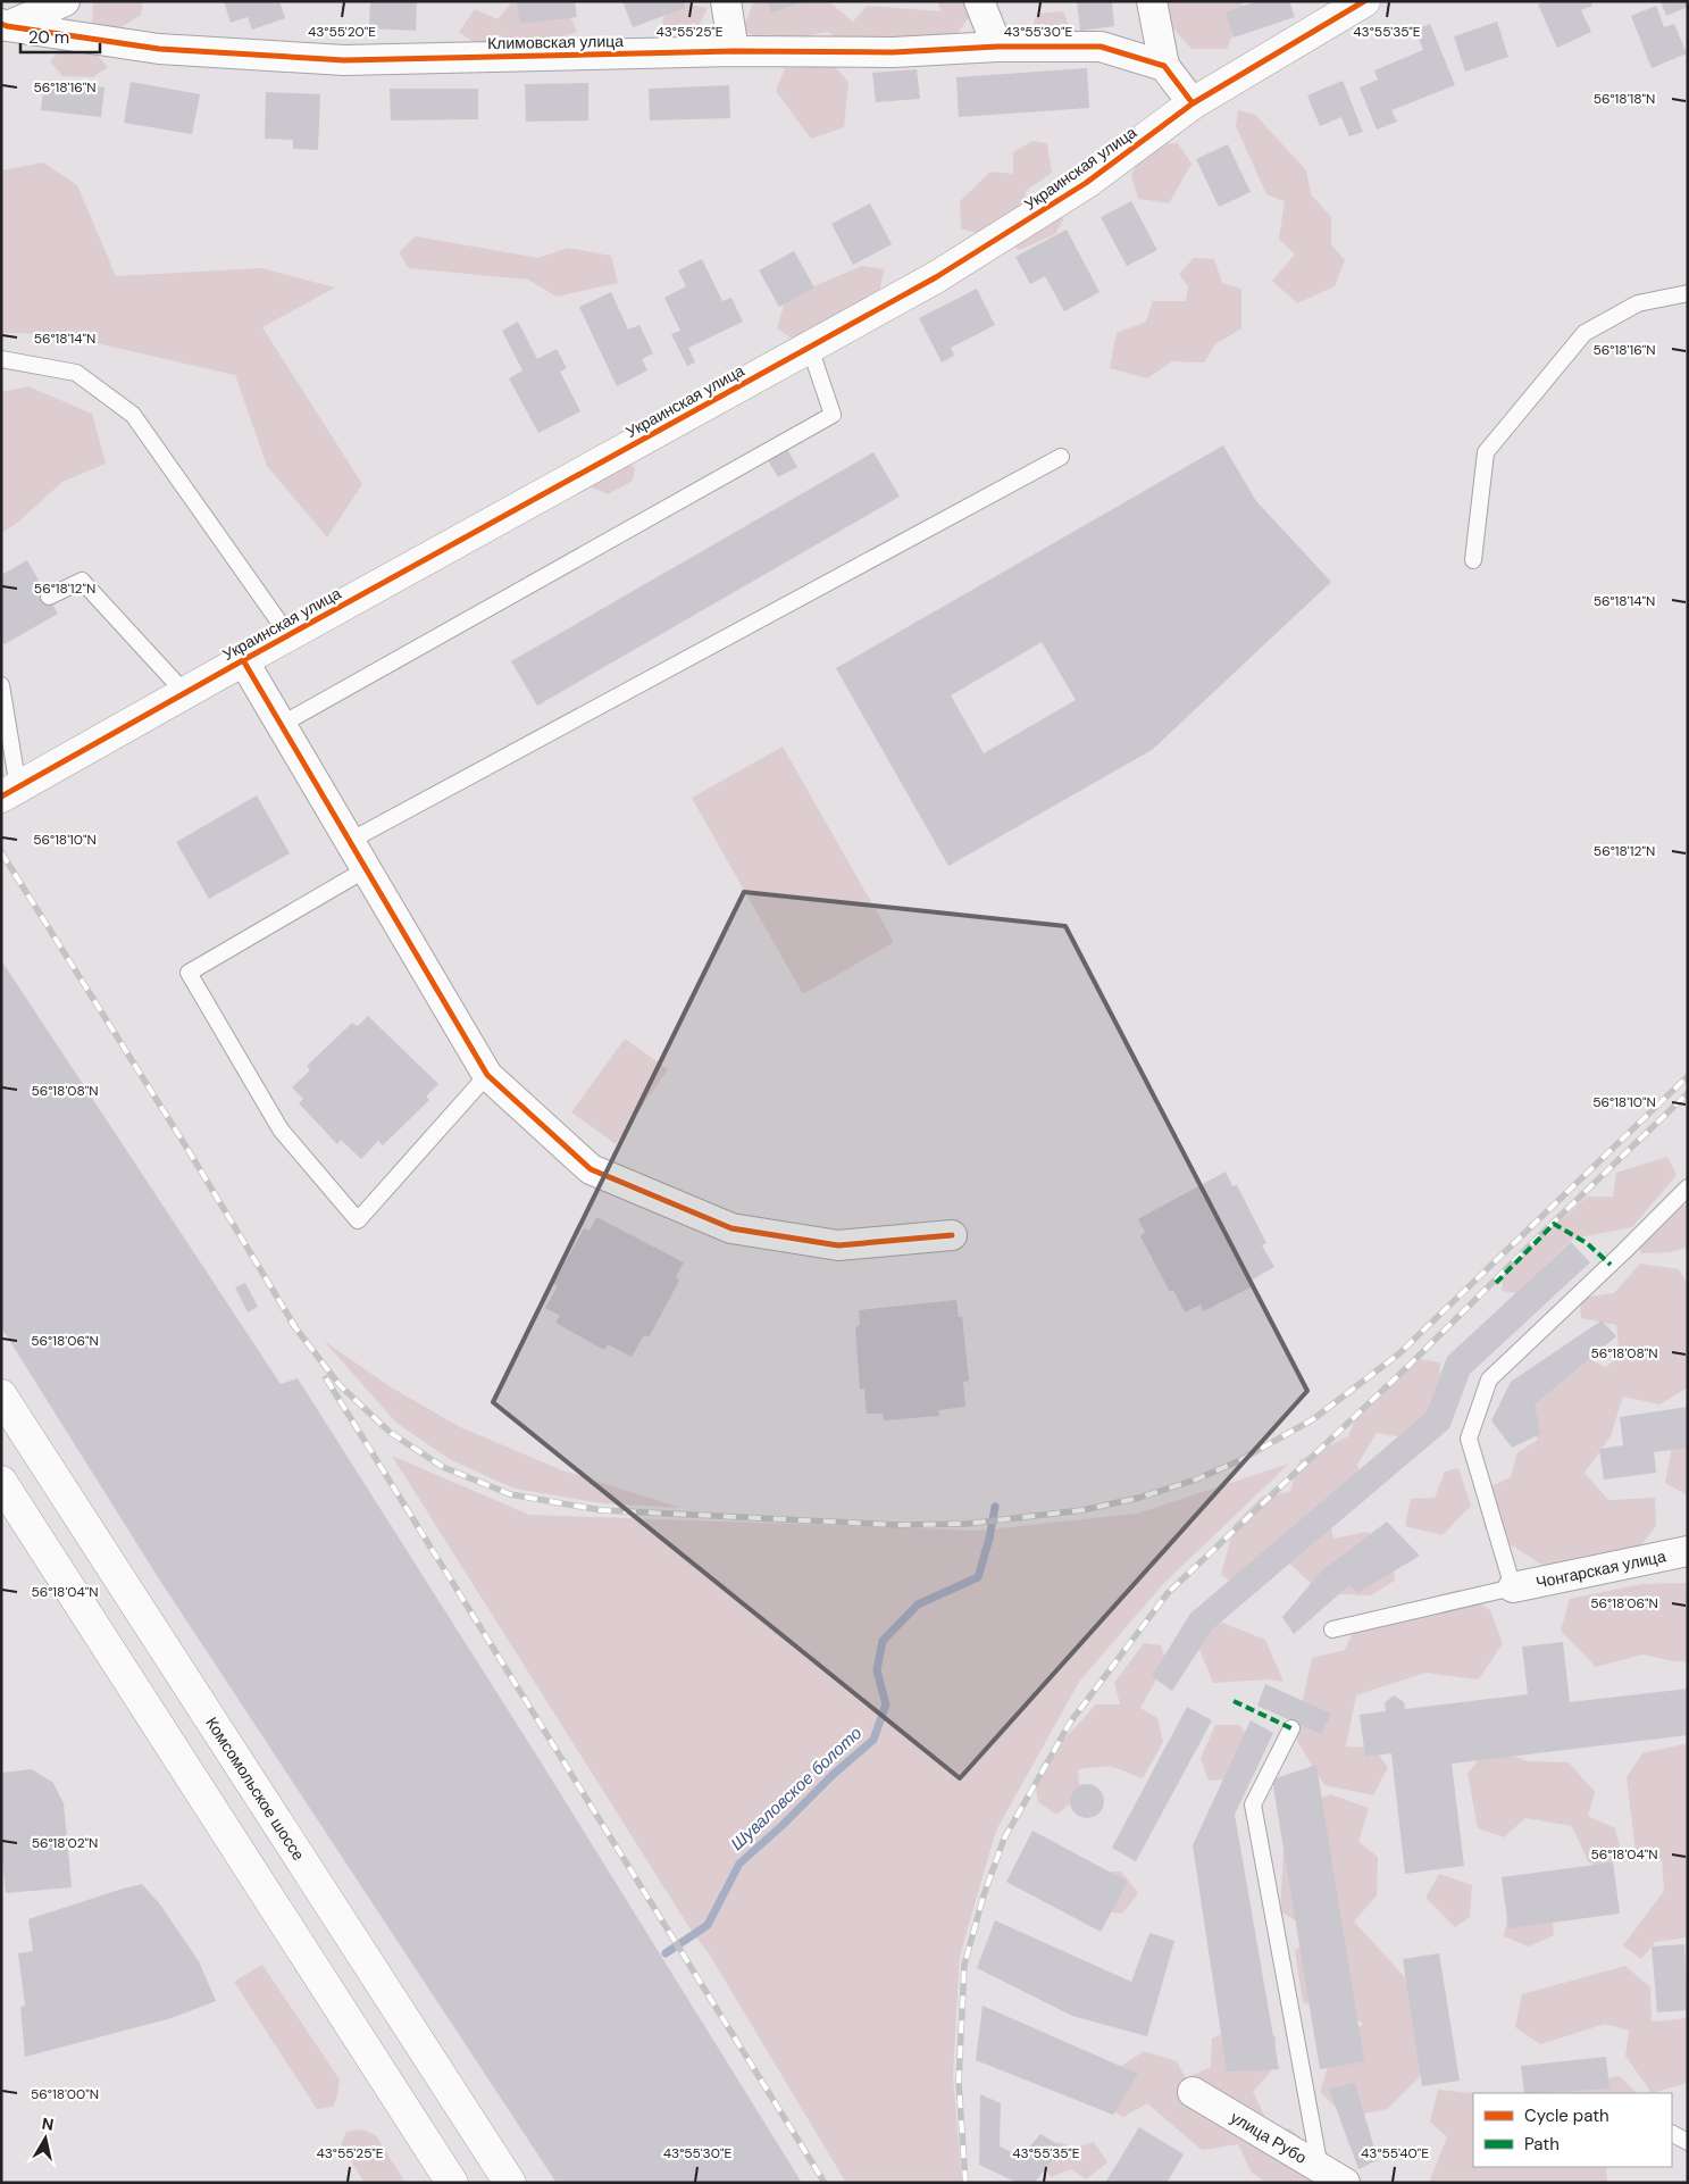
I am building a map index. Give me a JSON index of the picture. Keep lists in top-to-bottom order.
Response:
{
  "streets": {
    "main road": ["Украинская улица", "Комсомольское шоссе"],
    "street": ["Климовская улица", "Чонгарская улица", "улица Рубо"]
  },
  "water": ["Шуваловское болото"],
  "legend": ["Cycle path", "Path"],
  "scale_bar": "20 m",
  "north": "top",
  "coordinates": [
    "43°55'20\"E",
    "43°55'25\"E",
    "43°55'30\"E",
    "43°55'35\"E",
    "56°18'16\"N",
    "56°18'18\"N",
    "56°18'14\"N",
    "56°18'12\"N",
    "56°18'10\"N",
    "56°18'08\"N",
    "56°18'06\"N",
    "56°18'04\"N",
    "56°18'02\"N",
    "56°18'00\"N",
    "43°55'40\"E"
  ]
}
